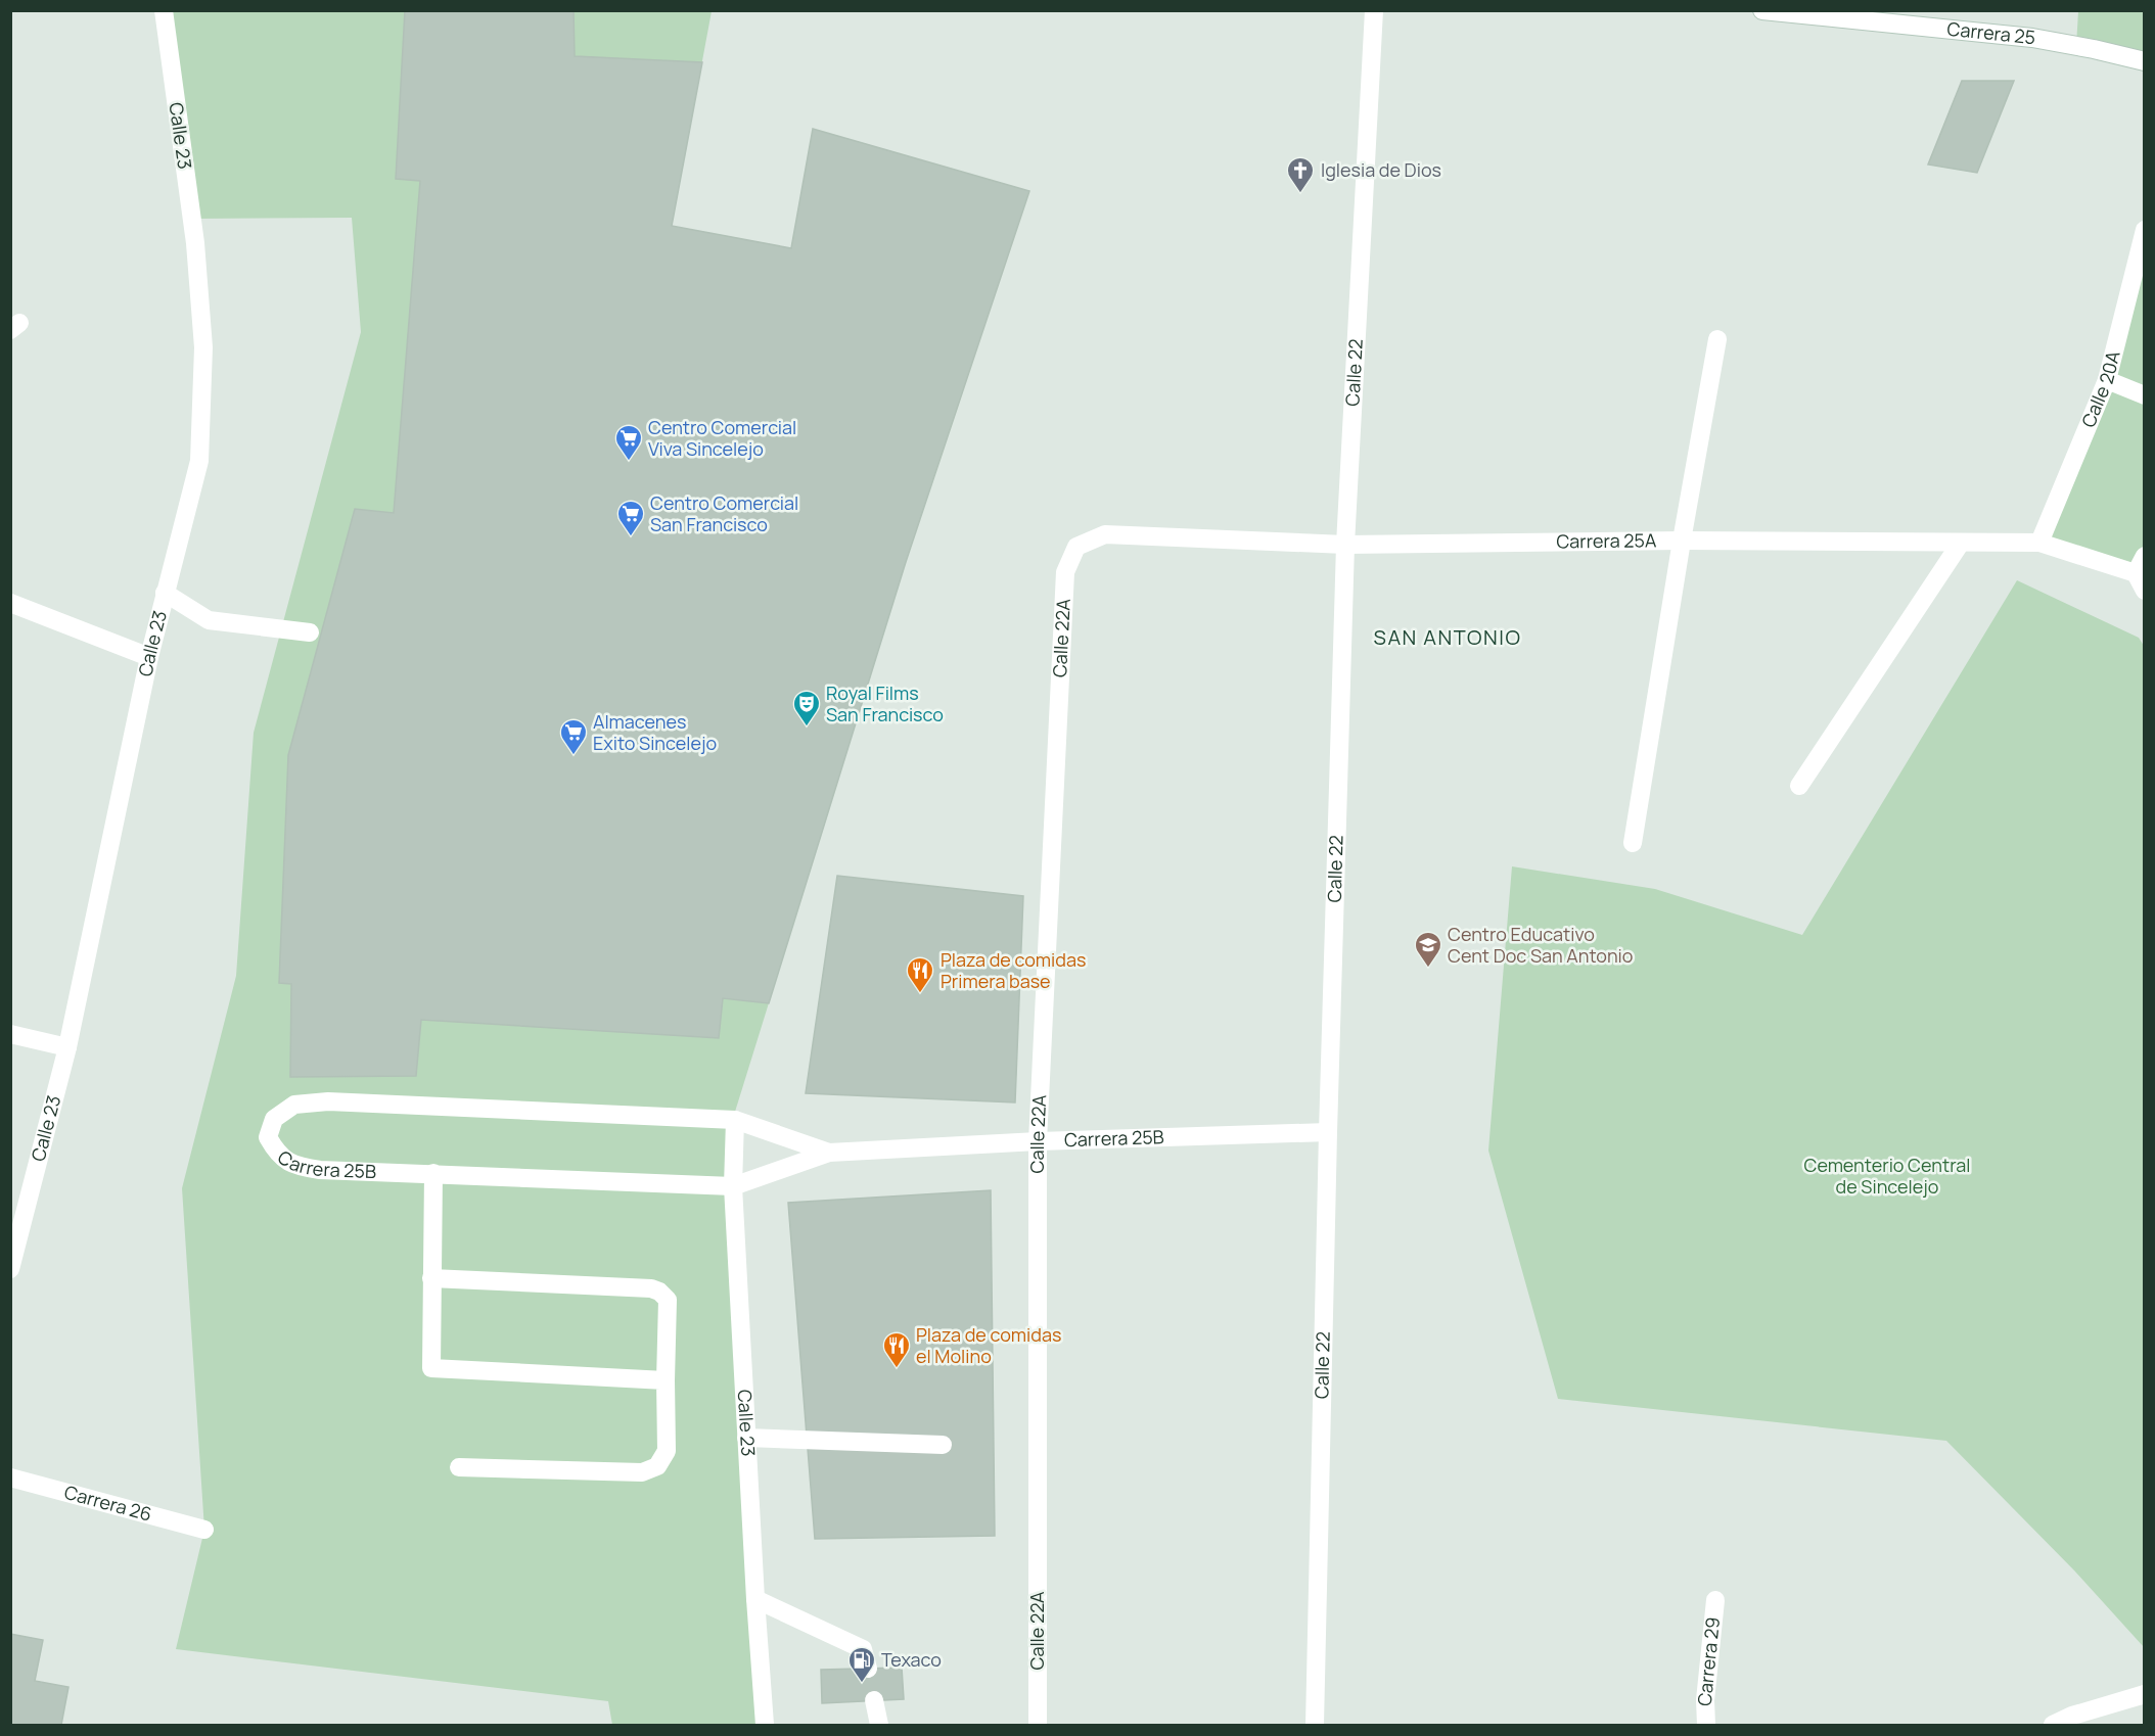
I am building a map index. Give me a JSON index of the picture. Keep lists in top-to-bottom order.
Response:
{
  "streets": {
    "street": [
      "Carrera 25",
      "Calle 23",
      "Calle 22",
      "Calle 20A",
      "Carrera 25A",
      "Calle 22A",
      "Carrera 25B",
      "Carrera 26",
      "Carrera 29"
    ]
  },
  "crossings": [
    ["Calle 23", "Carrera 25B"],
    ["Calle 22", "Carrera 25A"],
    ["Calle 22", "Carrera 25B"],
    ["Calle 20A", "Carrera 25A"],
    ["Carrera 25A", "Calle 22A"],
    ["Calle 22A", "Carrera 25B"]
  ],
  "districts": ["SAN ANTONIO"],
  "parks": ["Cementerio Central de Sincelejo"],
  "places": {
    "church": ["Iglesia de Dios"],
    "supermarket": ["Centro Comercial Viva Sincelejo", "Centro Comercial San Francisco", "Almacenes Exito Sincelejo"],
    "theatre": ["Royal Films San Francisco"],
    "school or university": ["Centro Educativo Cent Doc San Antonio"],
    "restaurant": ["Plaza de comidas Primera base", "Plaza de comidas el Molino"],
    "fuel station": ["Texaco"]
  }
}
